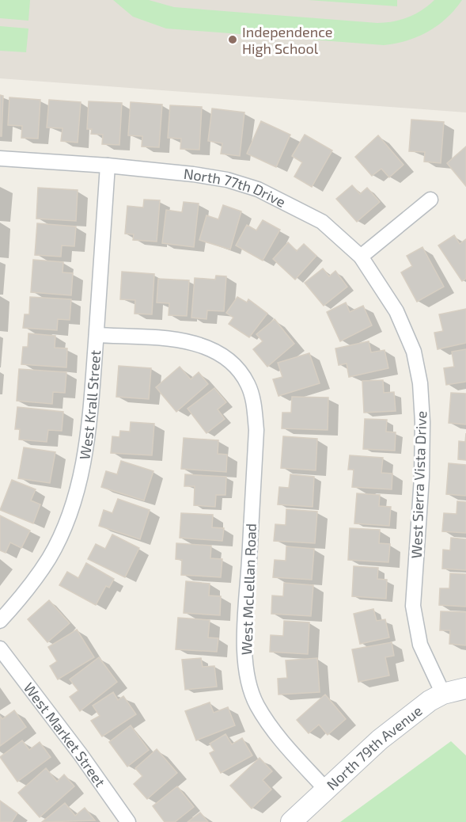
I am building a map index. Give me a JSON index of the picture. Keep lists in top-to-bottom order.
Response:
{
  "streets": {
    "street": [
      "North 77th Drive",
      "West Krall Street",
      "West Sierra Vista Drive",
      "West McLellan Road",
      "West Market Street",
      "North 79th Avenue"
    ]
  },
  "crossings": [
    ["North 77th Drive", "West Krall Street"],
    ["North 77th Drive", "West Sierra Vista Drive"],
    ["West Krall Street", "West McLellan Road"],
    ["West Sierra Vista Drive", "North 79th Avenue"],
    ["West McLellan Road", "North 79th Avenue"]
  ],
  "places": ["Independence High School"]
}
